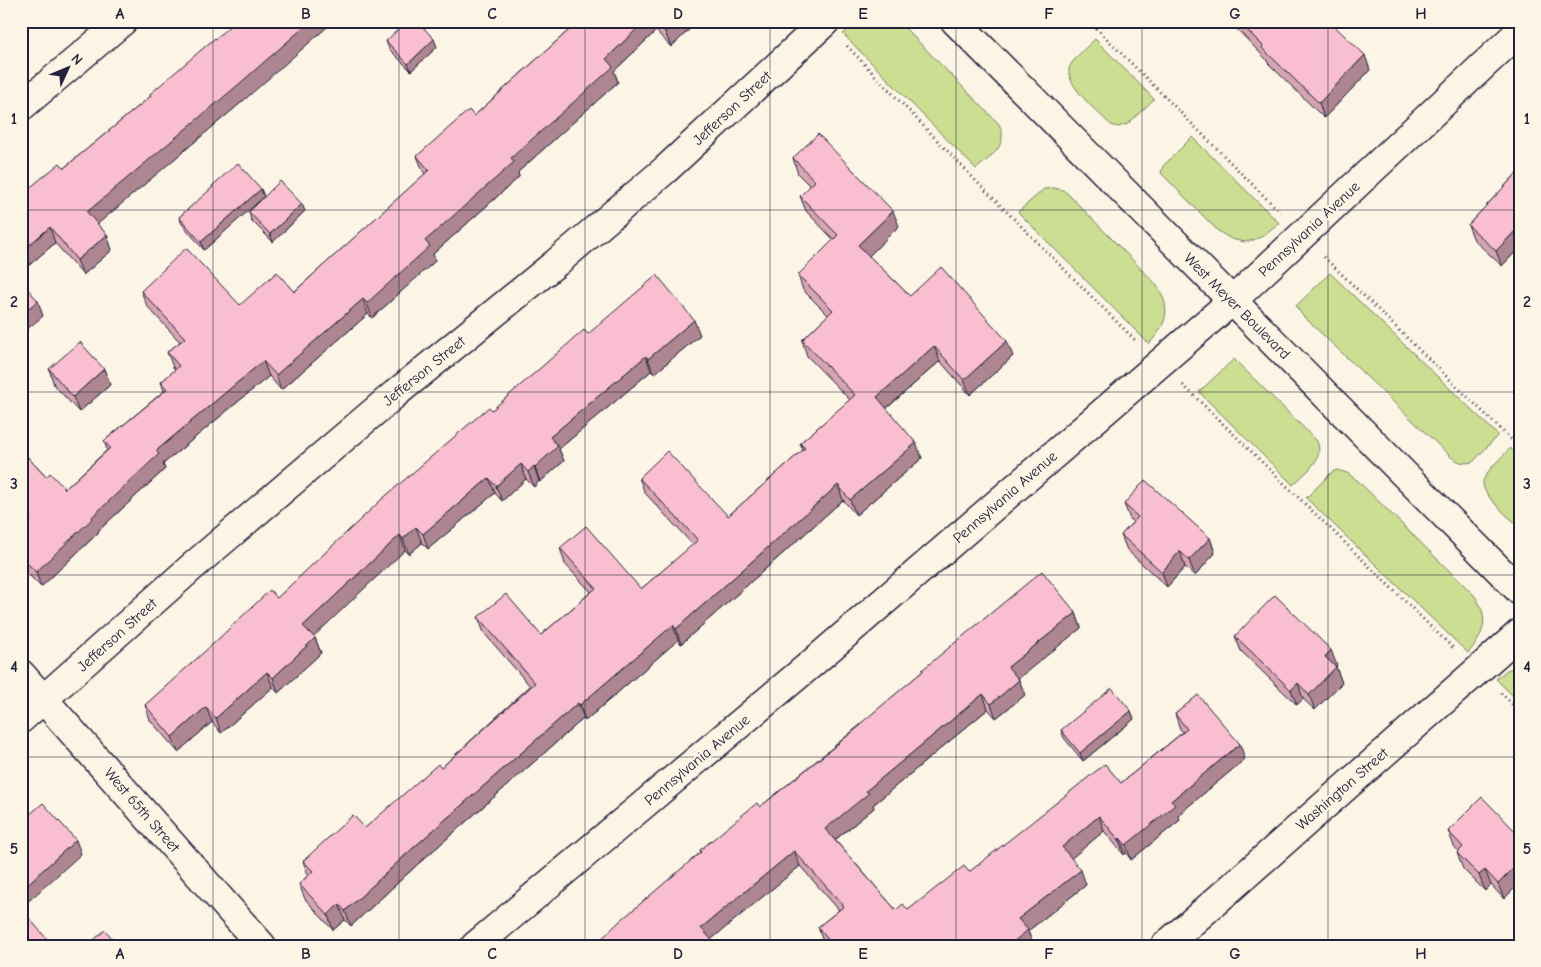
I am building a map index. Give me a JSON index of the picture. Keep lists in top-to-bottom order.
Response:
{
  "streets": {
    "street": [
      "Jefferson Street",
      "Pennsylvania Avenue",
      "West Meyer Boulevard",
      "Washington Street",
      "West 65th Street"
    ]
  },
  "crossings": [
    ["Jefferson Street", "West 65th Street"],
    ["Pennsylvania Avenue", "West Meyer Boulevard"]
  ],
  "north": "top right",
  "grid": {
    "columns": [
      "A",
      "B",
      "C",
      "D",
      "E",
      "F",
      "G",
      "H"
    ],
    "rows": [
      "1",
      "2",
      "3",
      "4",
      "5"
    ]
  }
}
